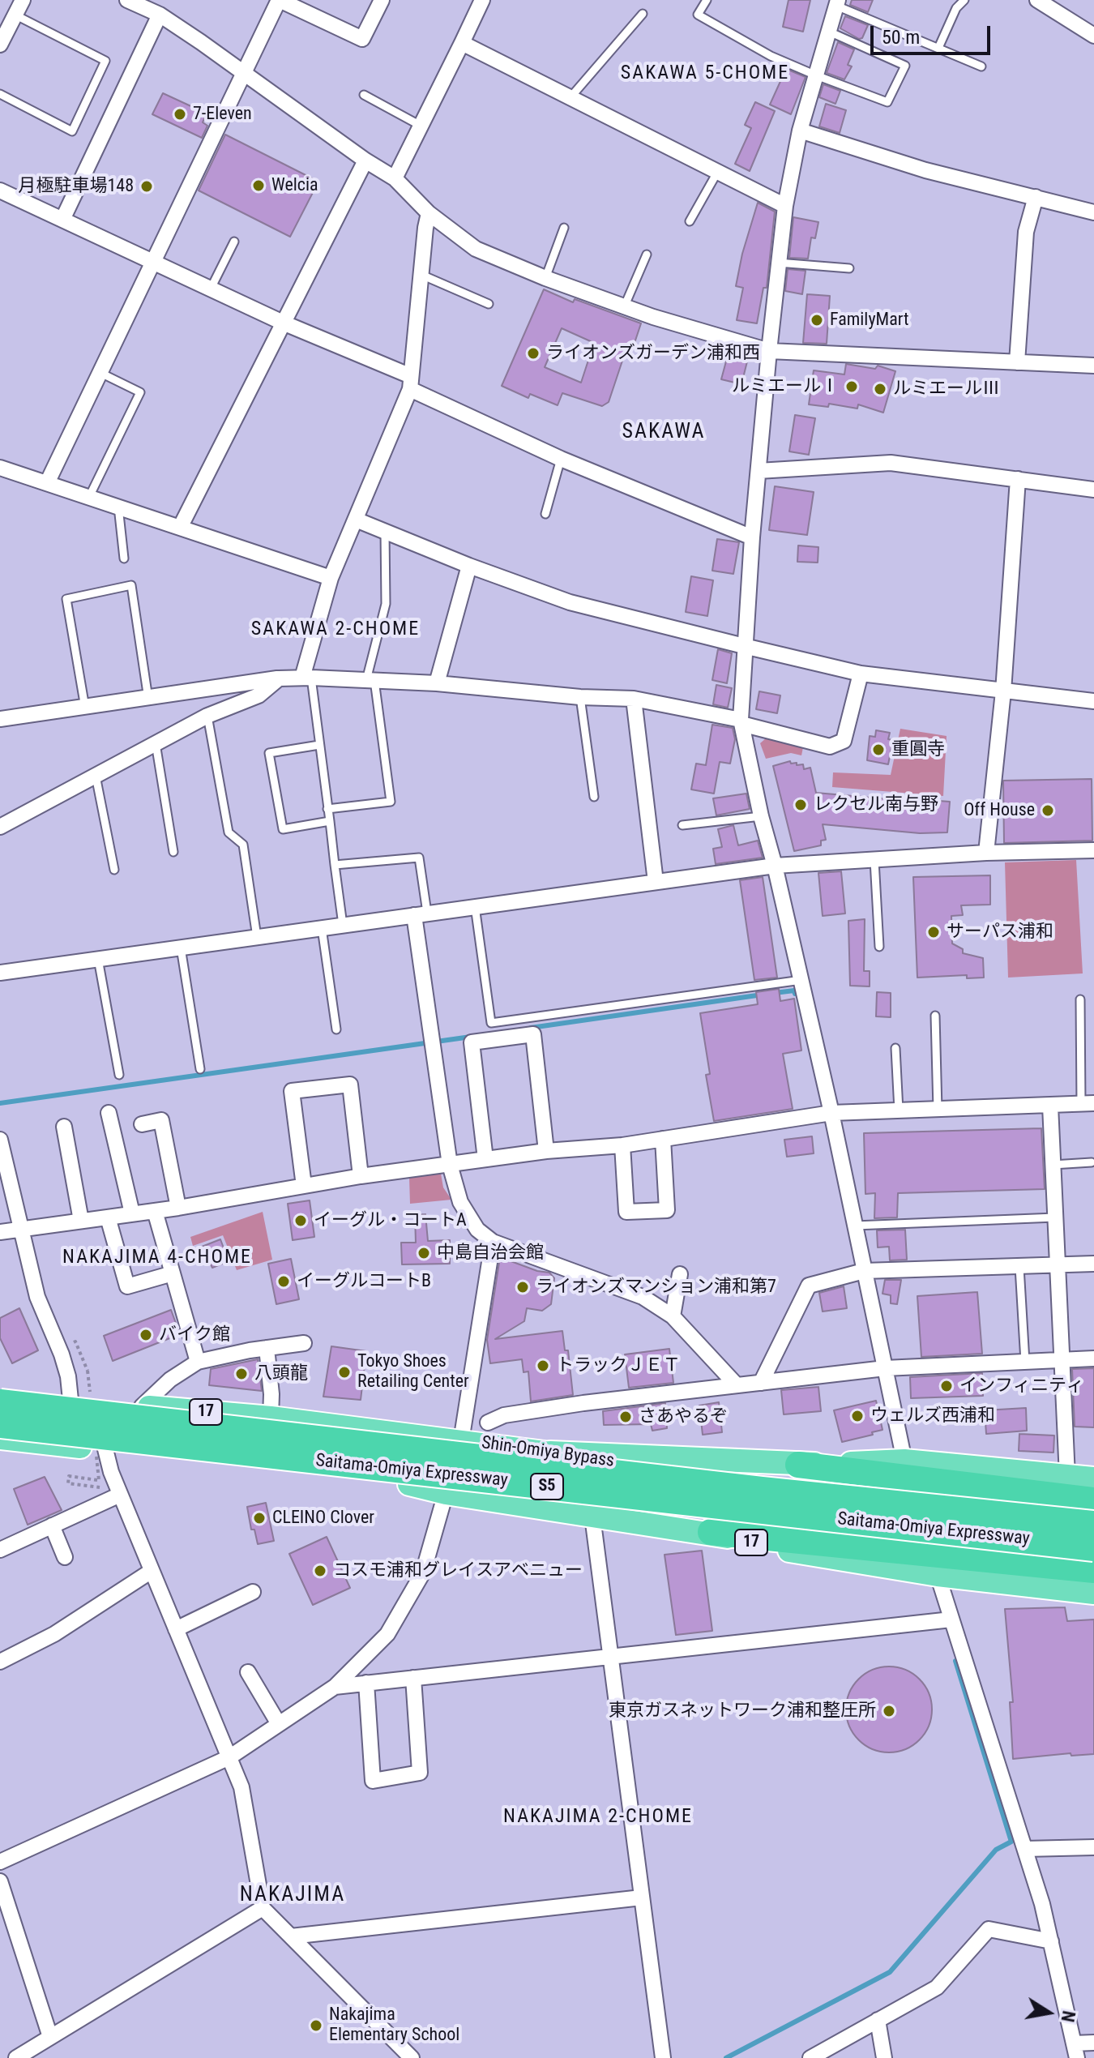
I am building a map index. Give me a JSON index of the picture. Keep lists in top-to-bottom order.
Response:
{
  "streets": {
    "highway": [
      "17",
      "Shin-Omiya Bypass",
      "Saitama-Omiya Expressway",
      "S5"
    ]
  },
  "crossings": [
    ["17", "Shin-Omiya Bypass"],
    ["17", "Saitama-Omiya Expressway"],
    ["Shin-Omiya Bypass", "Saitama-Omiya Expressway"]
  ],
  "districts": [
    "SAKAWA 5-CHOME",
    "SAKAWA",
    "SAKAWA 2-CHOME",
    "NAKAJIMA 4-CHOME",
    "NAKAJIMA 2-CHOME",
    "NAKAJIMA"
  ],
  "places": [
    "7-Eleven",
    "Welcia",
    "月極駐車場148",
    "FamilyMart",
    "ライオンズガーデン浦和西",
    "ルミエールⅠ",
    "ルミエールⅢ",
    "重圓寺",
    "レクセル南与野",
    "Off House",
    "サーパス浦和",
    "イーグル・コートA",
    "中島自治会館",
    "イーグルコートB",
    "ライオンズマンション浦和第7",
    "バイク館",
    "トラックＪＥＴ",
    "Tokyo Shoes Retailing Center",
    "八頭龍",
    "インフィニティ",
    "ウェルズ西浦和",
    "さあやるぞ",
    "CLEINO Clover",
    "コスモ浦和グレイスアベニュー",
    "東京ガスネットワーク浦和整圧所",
    "Nakajima Elementary School"
  ],
  "scale_bar": "50 m",
  "north": "right"
}
